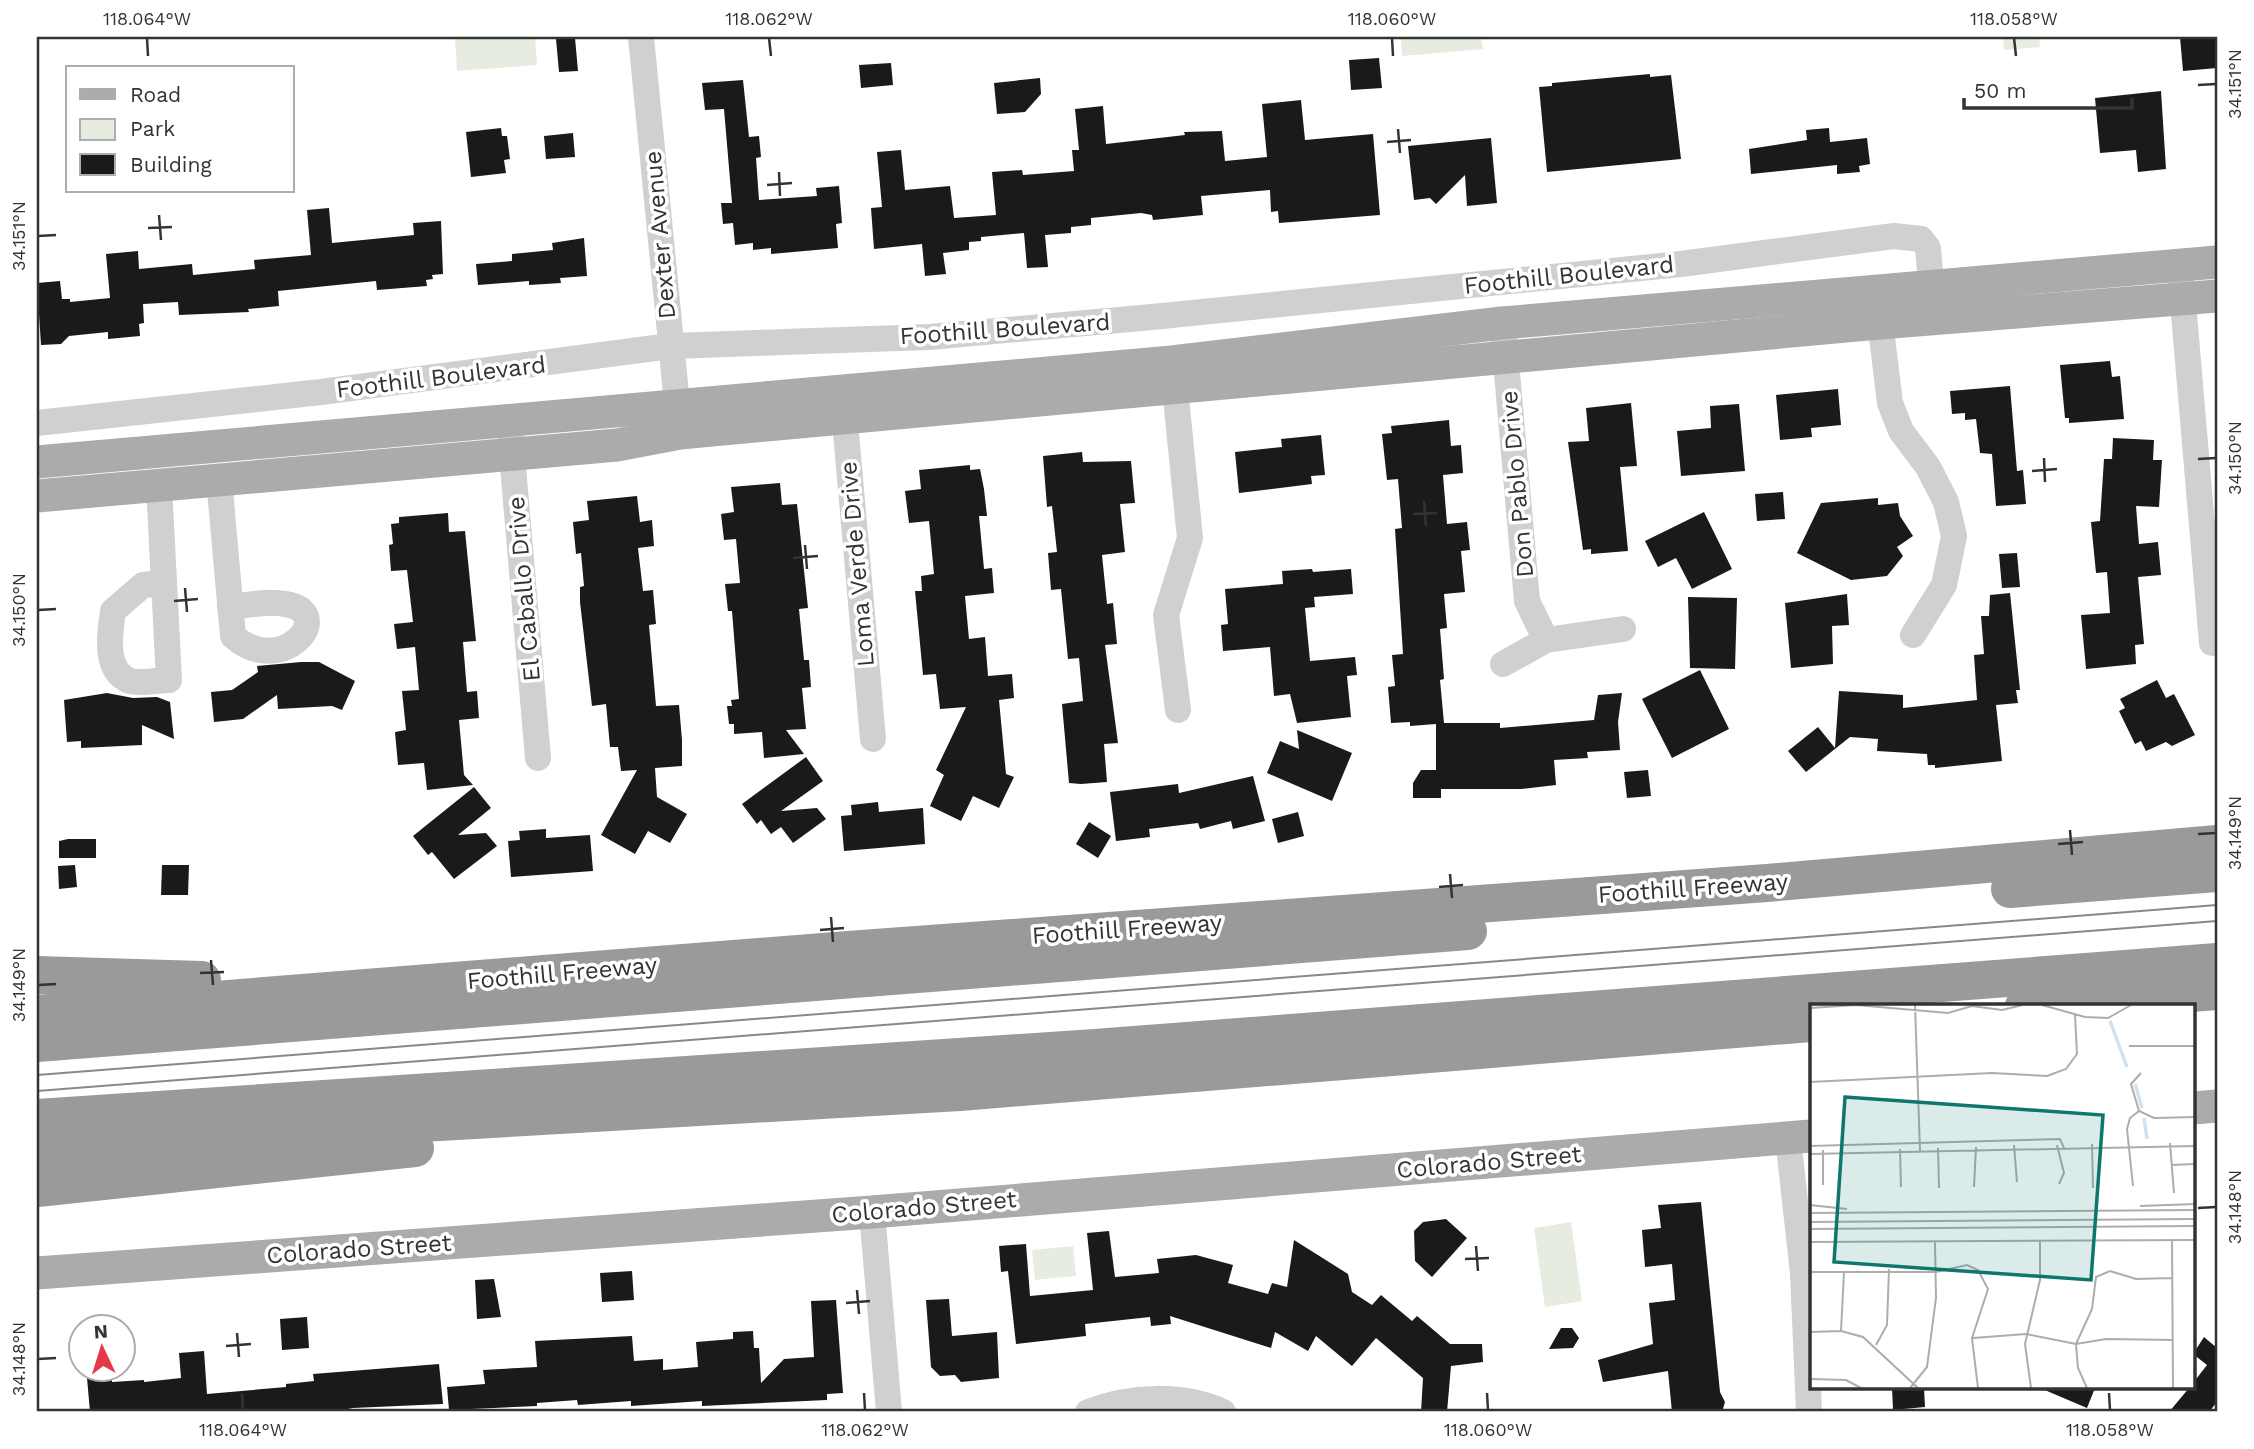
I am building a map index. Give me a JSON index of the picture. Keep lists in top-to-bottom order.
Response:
{
  "streets": {
    "highway": ["Foothill Freeway"],
    "main road": ["Foothill Boulevard", "Colorado Street"],
    "street": [
      "Dexter Avenue",
      "Don Pablo Drive",
      "Loma Verde Drive",
      "El Caballo Drive"
    ]
  },
  "crossings": [
    ["Dexter Avenue", "Foothill Boulevard"],
    ["Foothill Boulevard", "Don Pablo Drive"],
    ["Foothill Boulevard", "Loma Verde Drive"],
    ["Foothill Boulevard", "El Caballo Drive"]
  ],
  "legend": ["Road", "Park", "Building"],
  "scale_bar": "50 m",
  "north": "top",
  "coordinates": [
    "118.064°W",
    "118.062°W",
    "118.060°W",
    "118.058°W",
    "34.151°N",
    "34.150°N",
    "34.149°N",
    "34.148°N"
  ]
}
